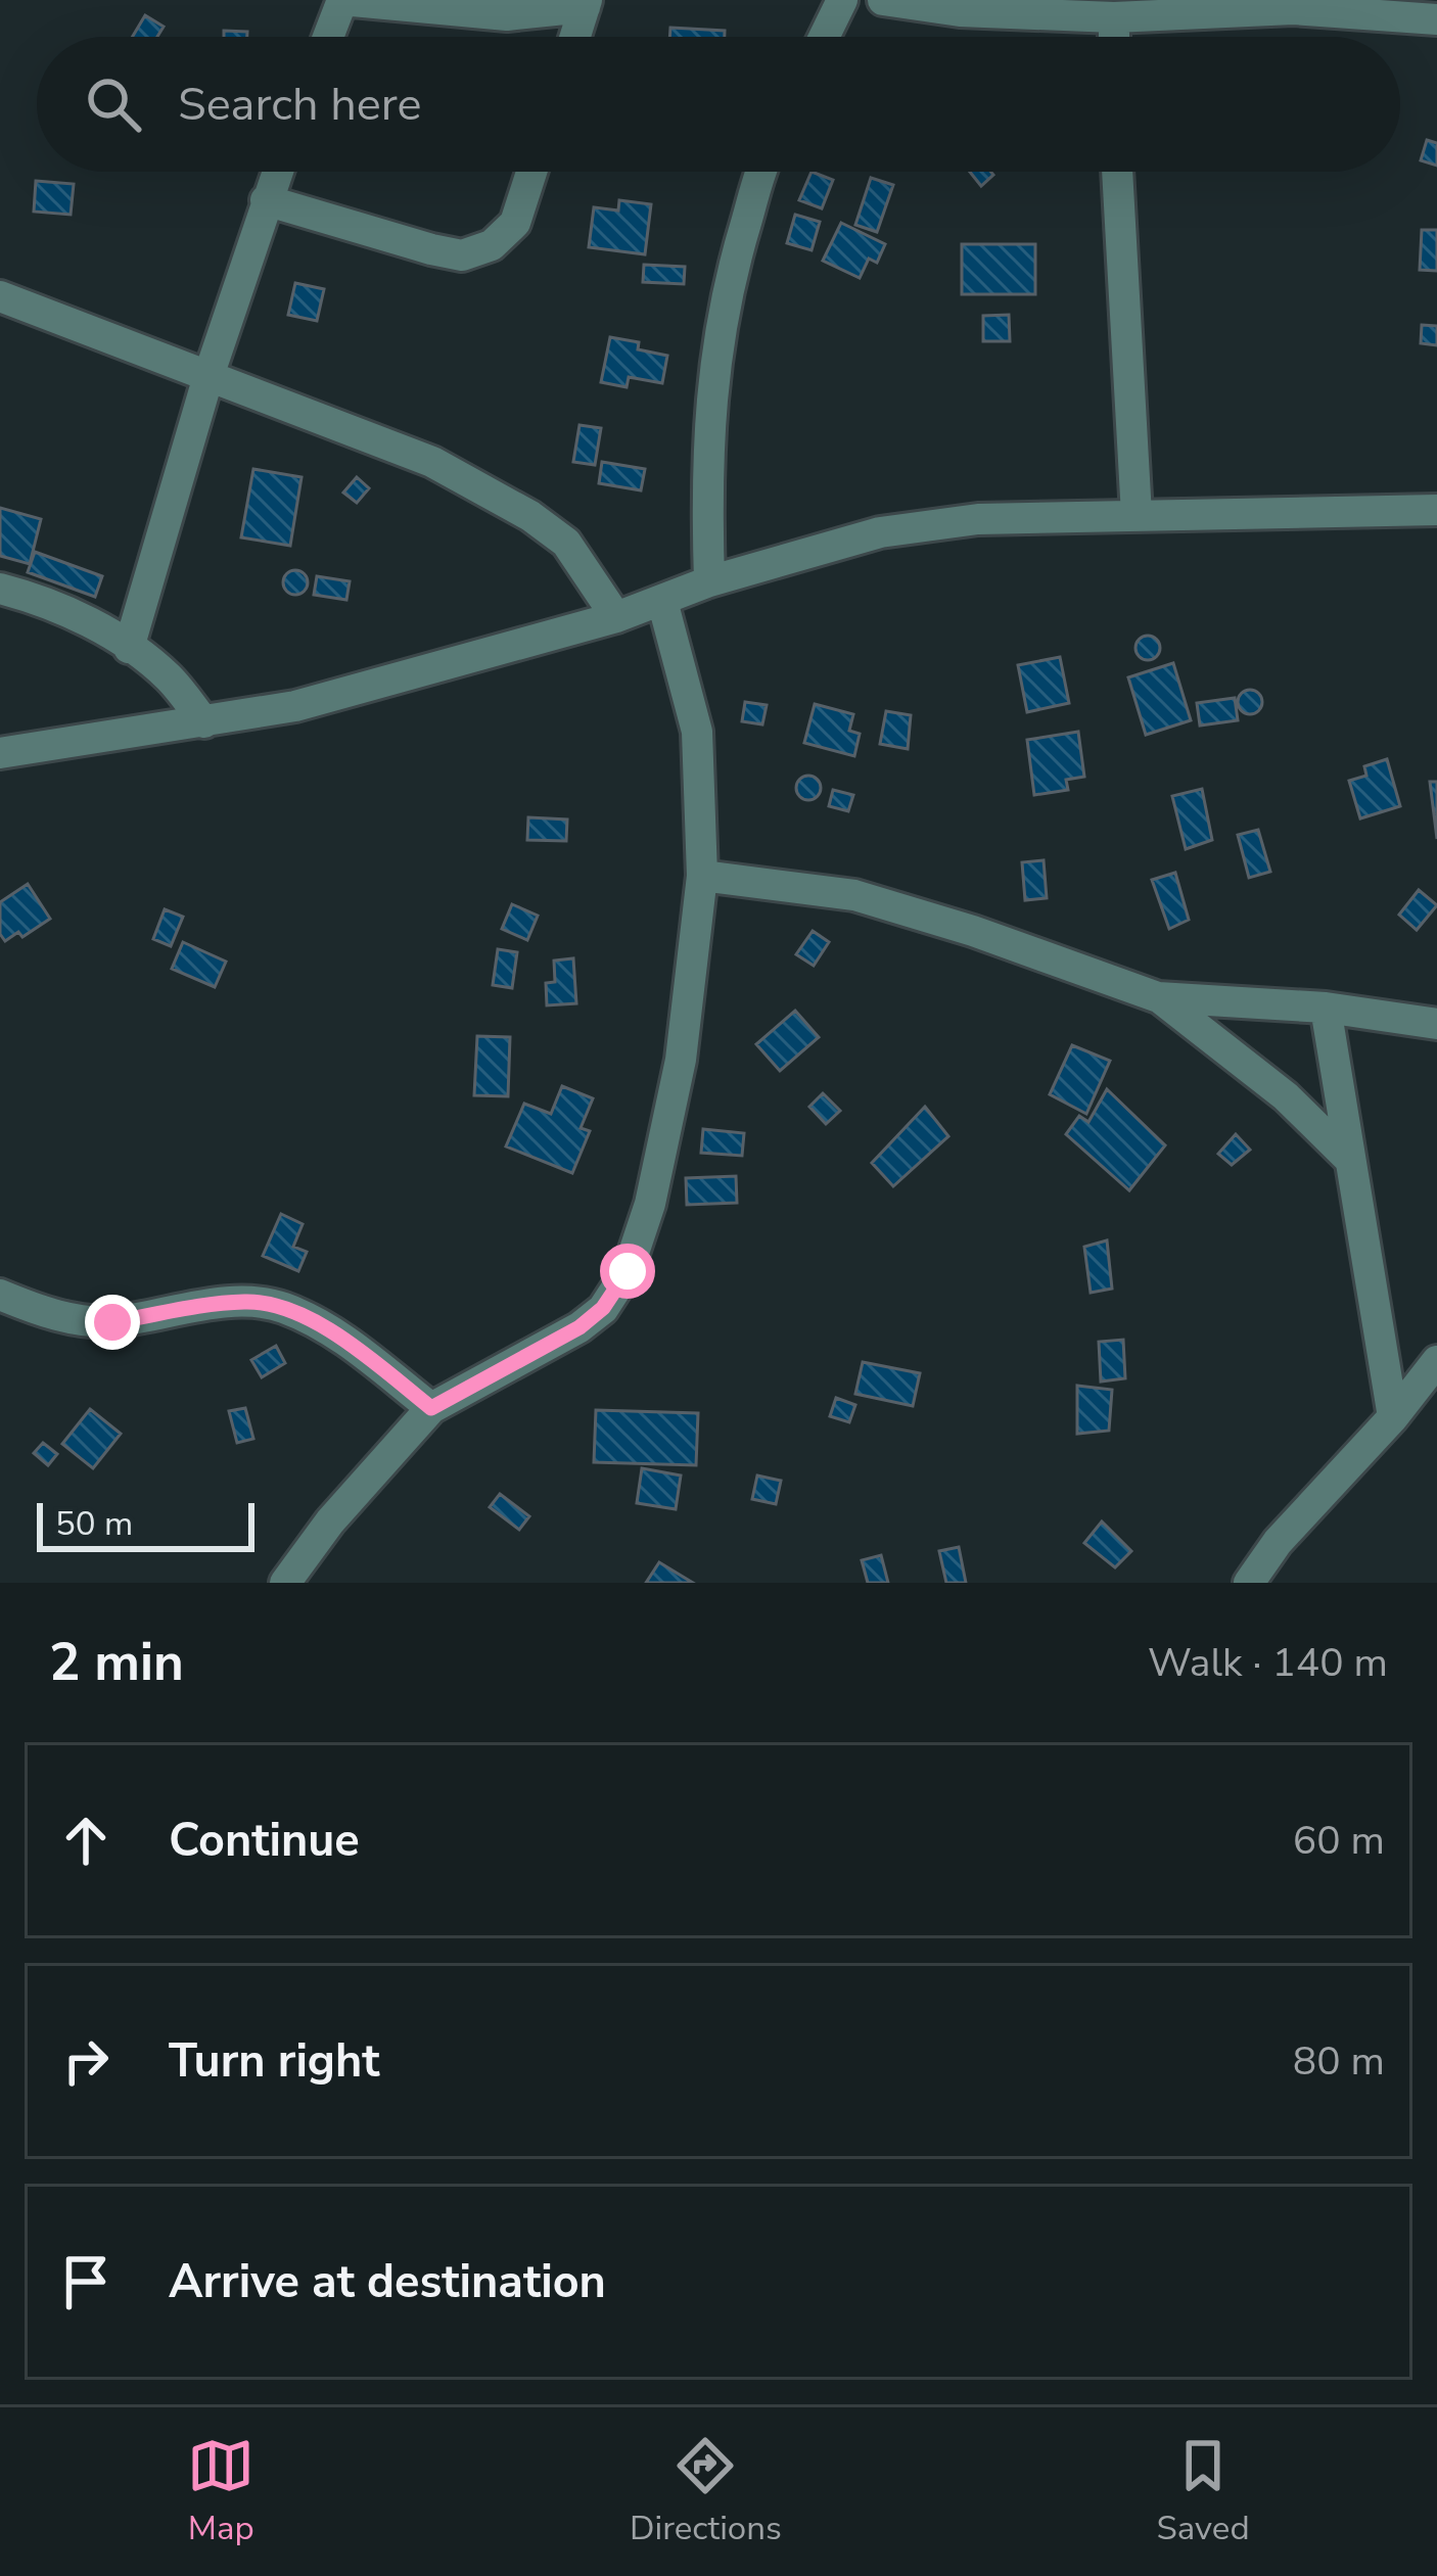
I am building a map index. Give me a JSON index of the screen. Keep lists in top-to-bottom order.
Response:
{
  "scale_bar": "50 m",
  "page": {
    "search": "Search here",
    "scale": "50 m",
    "heading": ["2 min", "Walk · 140 m"],
    "list": [
      ["Continue", "60 m"],
      ["Turn right", "80 m"],
      "Arrive at destination"
    ],
    "nav": ["Map", "Directions", "Saved"]
  }
}
